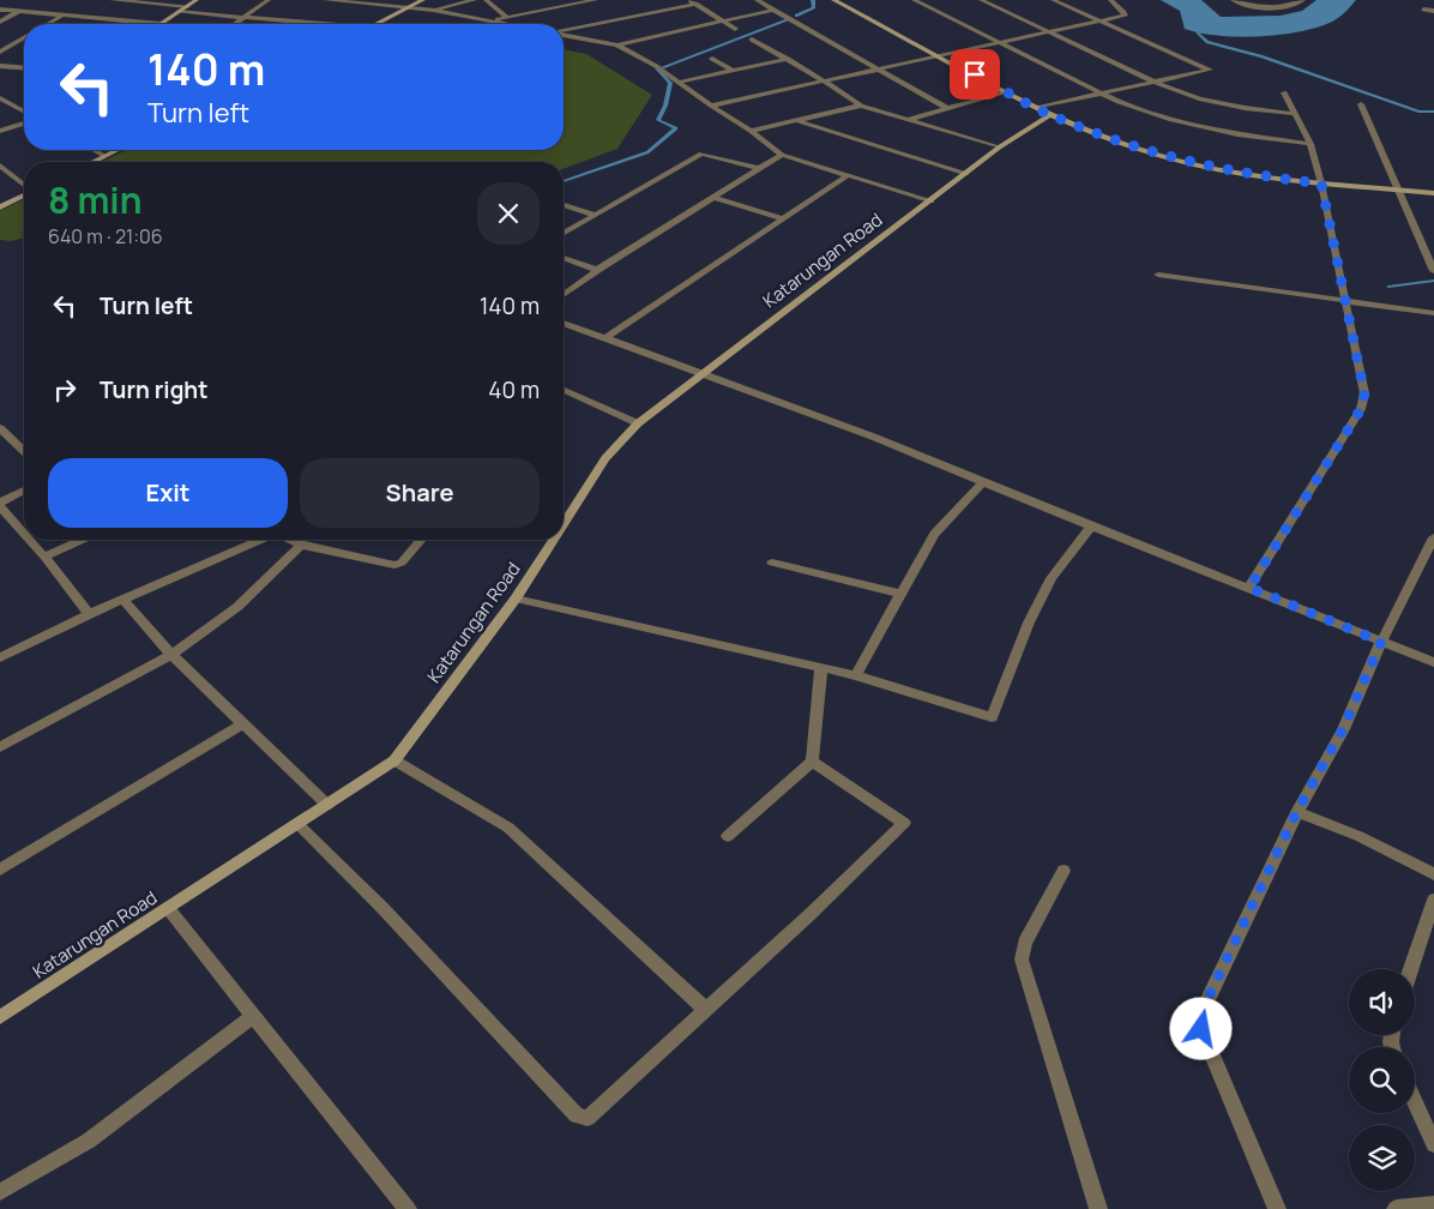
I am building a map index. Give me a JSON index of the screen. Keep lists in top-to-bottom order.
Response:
{
  "streets": {
    "street": ["Katarungan Road"]
  },
  "page": {
    "turn": ["140 m", "Turn left"],
    "heading": ["8 min", "640 m · 21:06"],
    "list": [
      {
        "name": "Turn left",
        "value": "140 m"
      },
      {
        "name": "Turn right",
        "value": "40 m"
      }
    ],
    "buttons": ["Exit", "Share"]
  }
}
